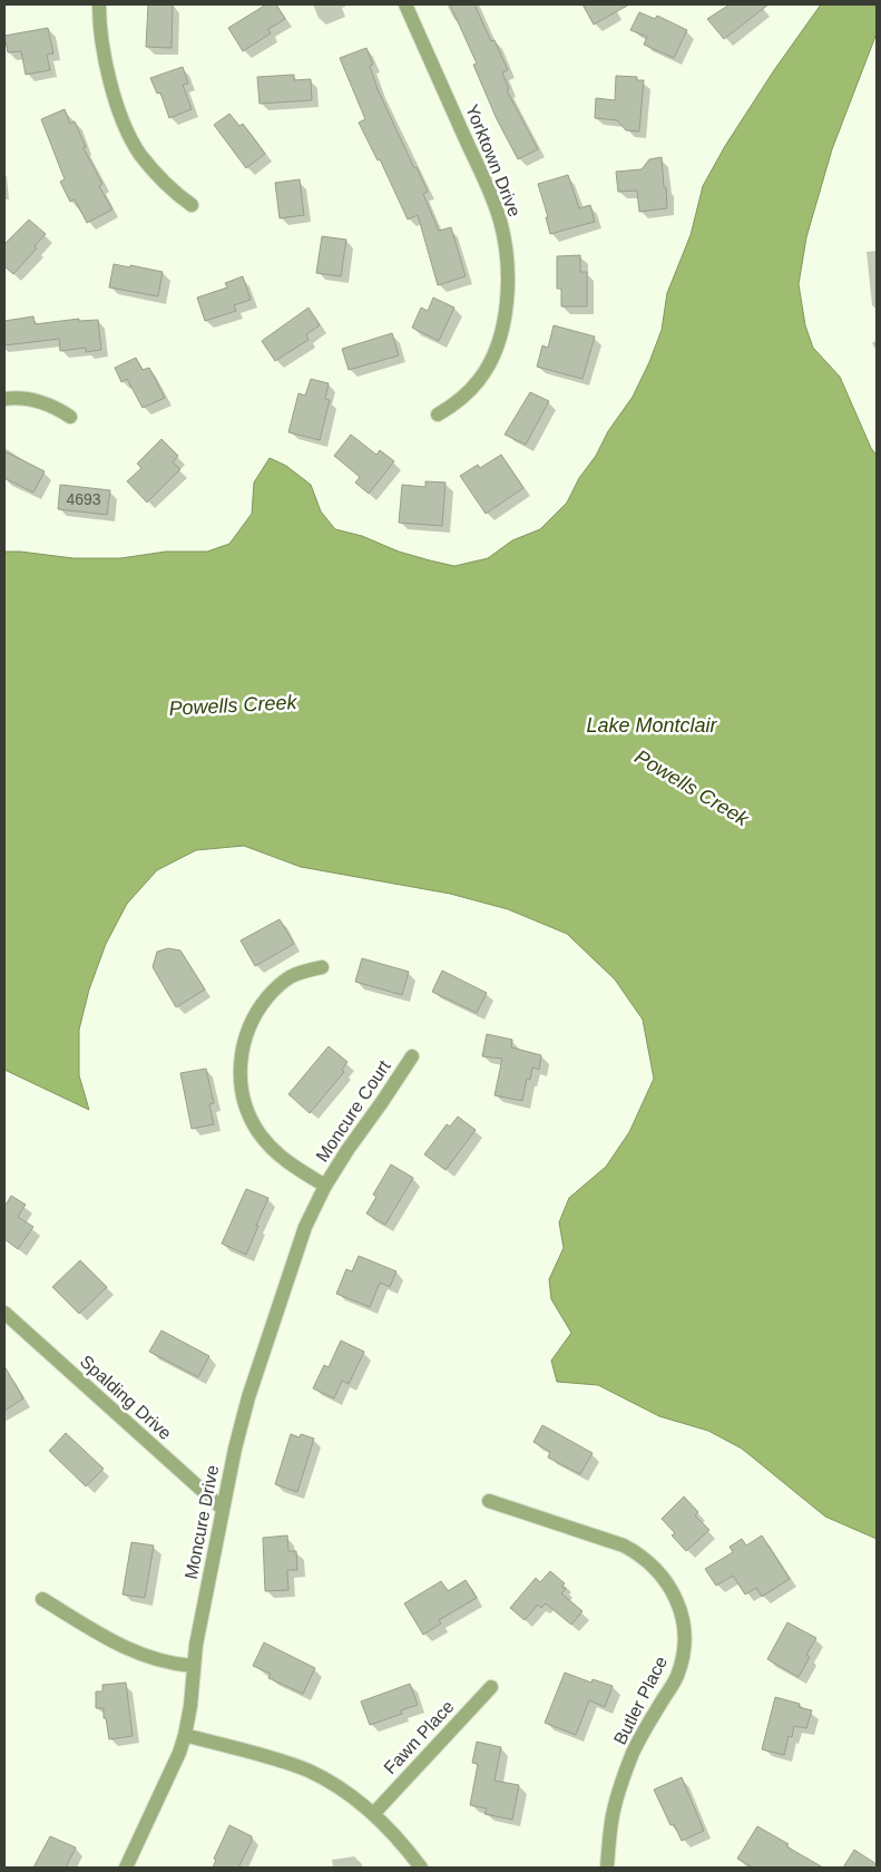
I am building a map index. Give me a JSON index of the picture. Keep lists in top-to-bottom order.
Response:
{
  "streets": {
    "street": [
      "Yorktown Drive",
      "Moncure Court",
      "Spalding Drive",
      "Moncure Drive",
      "Butler Place",
      "Fawn Place"
    ]
  },
  "crossings": [
    ["Moncure Court", "Moncure Drive"],
    ["Spalding Drive", "Moncure Drive"]
  ],
  "water": ["Powells Creek", "Lake Montclair"],
  "house_numbers": ["4693"]
}
